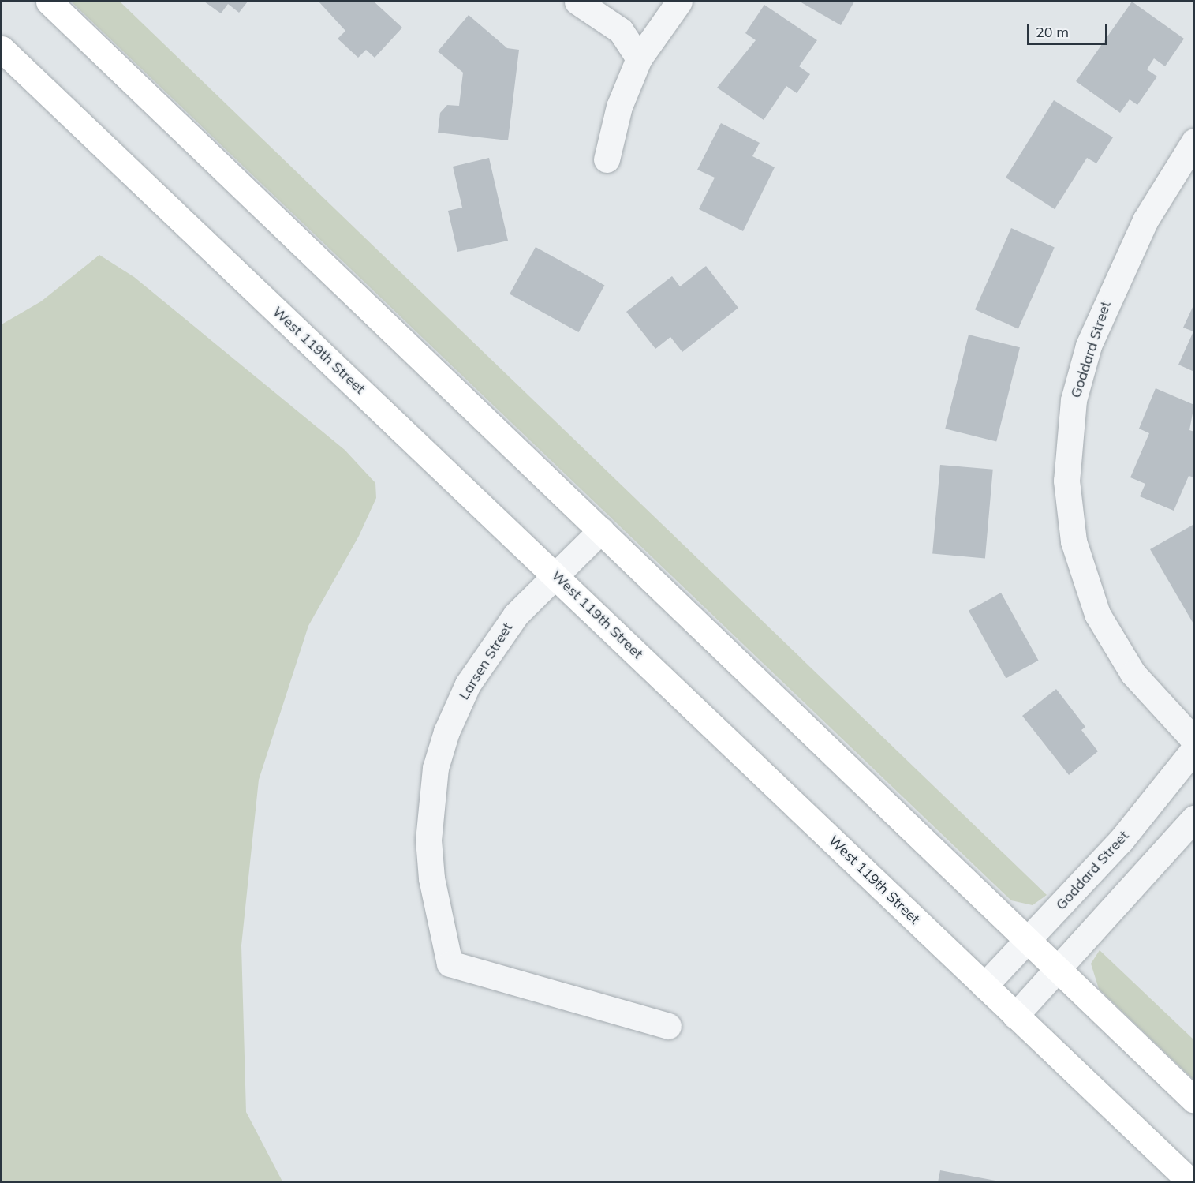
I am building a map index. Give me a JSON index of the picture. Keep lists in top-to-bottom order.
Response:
{
  "streets": {
    "main road": ["West 119th Street"],
    "street": ["Goddard Street", "Larsen Street"]
  },
  "crossings": [
    ["Goddard Street", "West 119th Street"],
    ["West 119th Street", "Larsen Street"]
  ],
  "scale_bar": "20 m"
}
